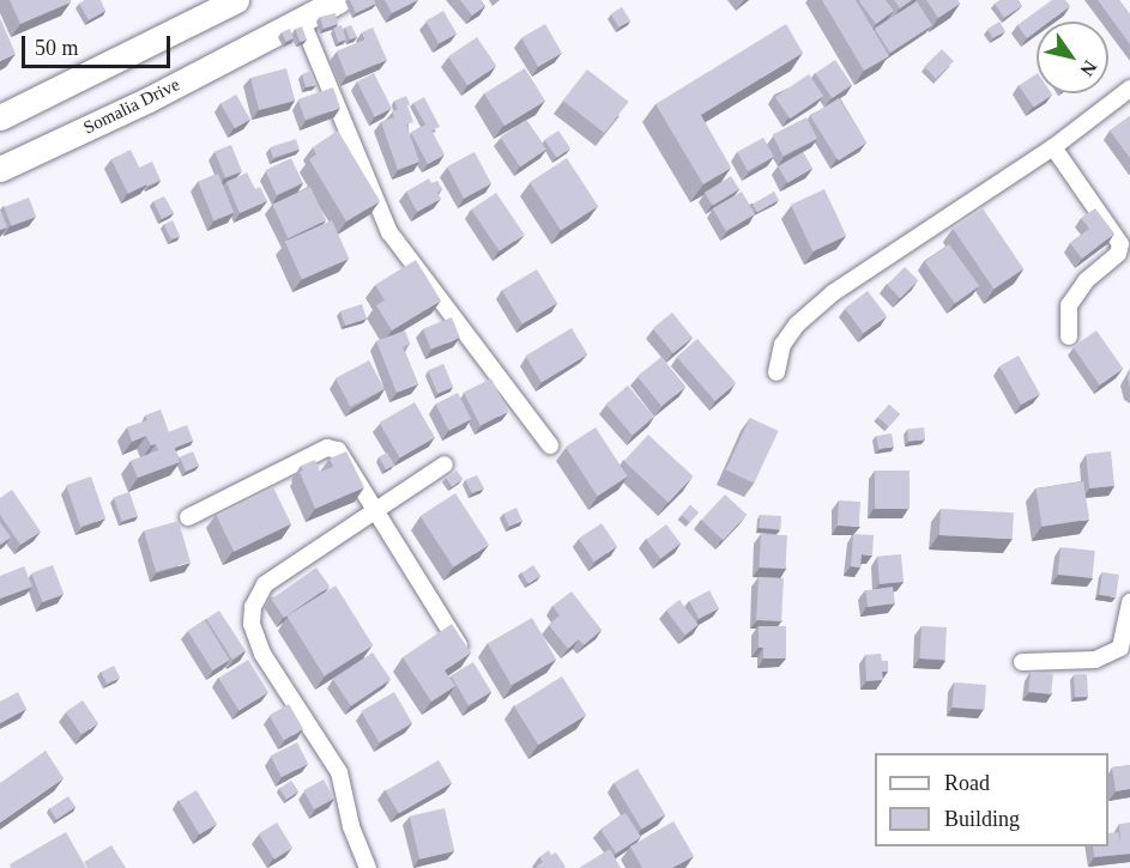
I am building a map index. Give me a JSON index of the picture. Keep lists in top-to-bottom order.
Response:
{
  "streets": {
    "main road": ["Somalia Drive"]
  },
  "legend": ["Road", "Building"],
  "scale_bar": "50 m",
  "north": "bottom right"
}
